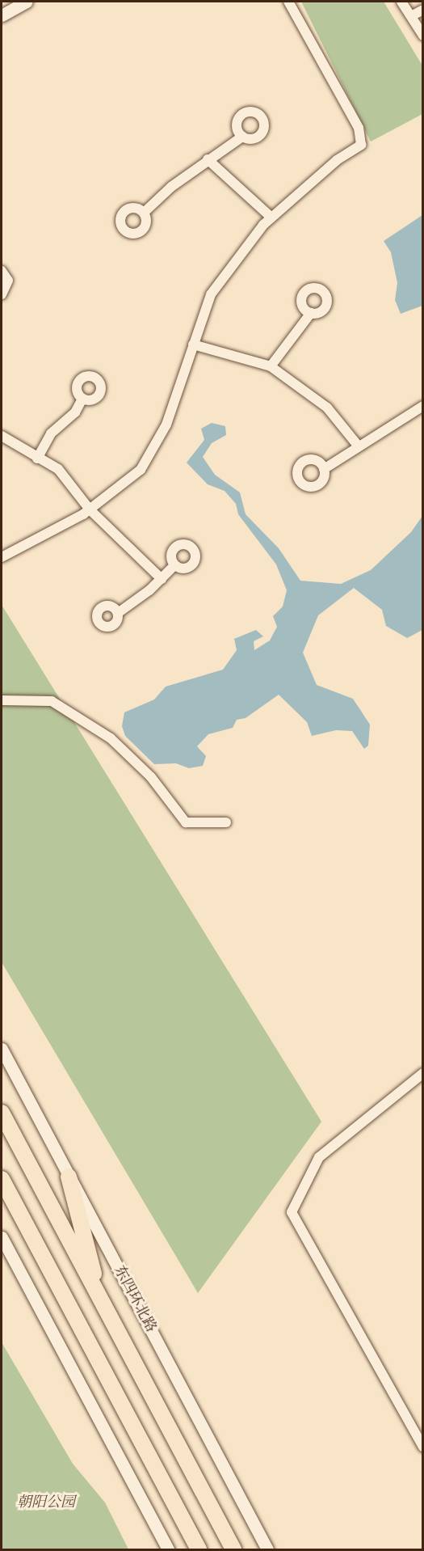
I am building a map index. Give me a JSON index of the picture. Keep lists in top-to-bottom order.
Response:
{
  "streets": {
    "highway": ["东四环北路"]
  },
  "parks": ["朝阳公园"]
}
